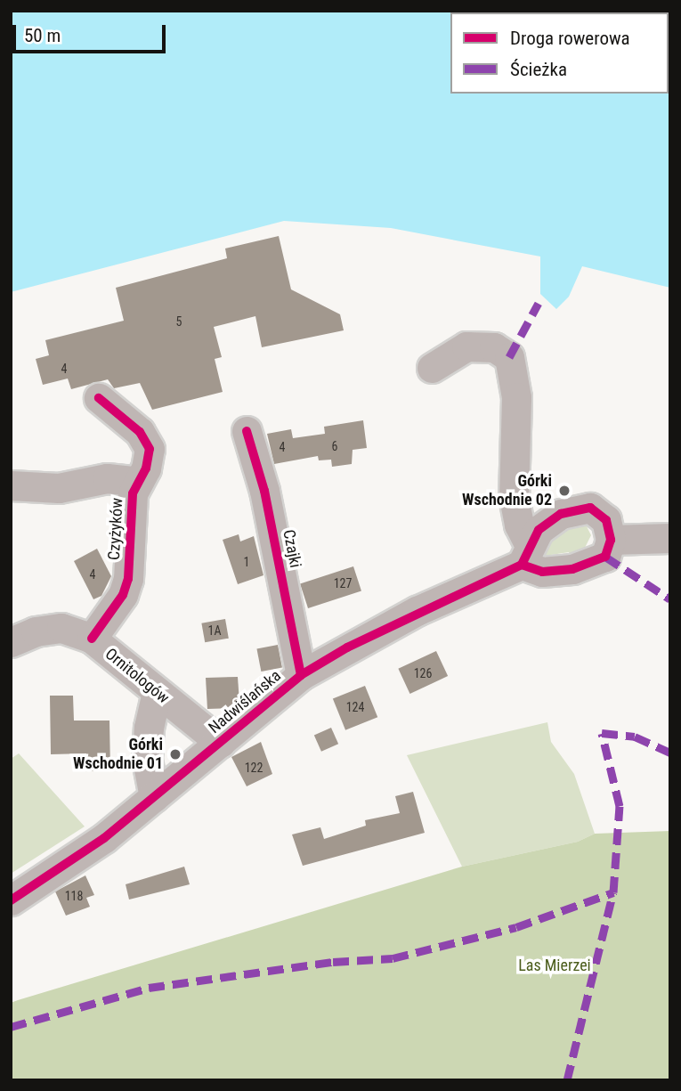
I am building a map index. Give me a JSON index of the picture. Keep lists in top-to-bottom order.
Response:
{
  "streets": {
    "street": [
      "Czyżyków",
      "Czajki",
      "Ornitologów",
      "Nadwiślańska"
    ]
  },
  "crossings": [
    ["Czyżyków", "Ornitologów"],
    ["Czajki", "Nadwiślańska"],
    ["Ornitologów", "Nadwiślańska"]
  ],
  "parks": ["Las Mierzei"],
  "places": ["Górki Wschodnie 02", "Górki Wschodnie 01"],
  "house_numbers": [
    "5",
    "4",
    "6",
    "4",
    "1",
    "4",
    "127",
    "1A",
    "126",
    "124",
    "122",
    "118"
  ],
  "legend": ["Droga rowerowa", "Ścieżka"],
  "scale_bar": "50 m"
}
